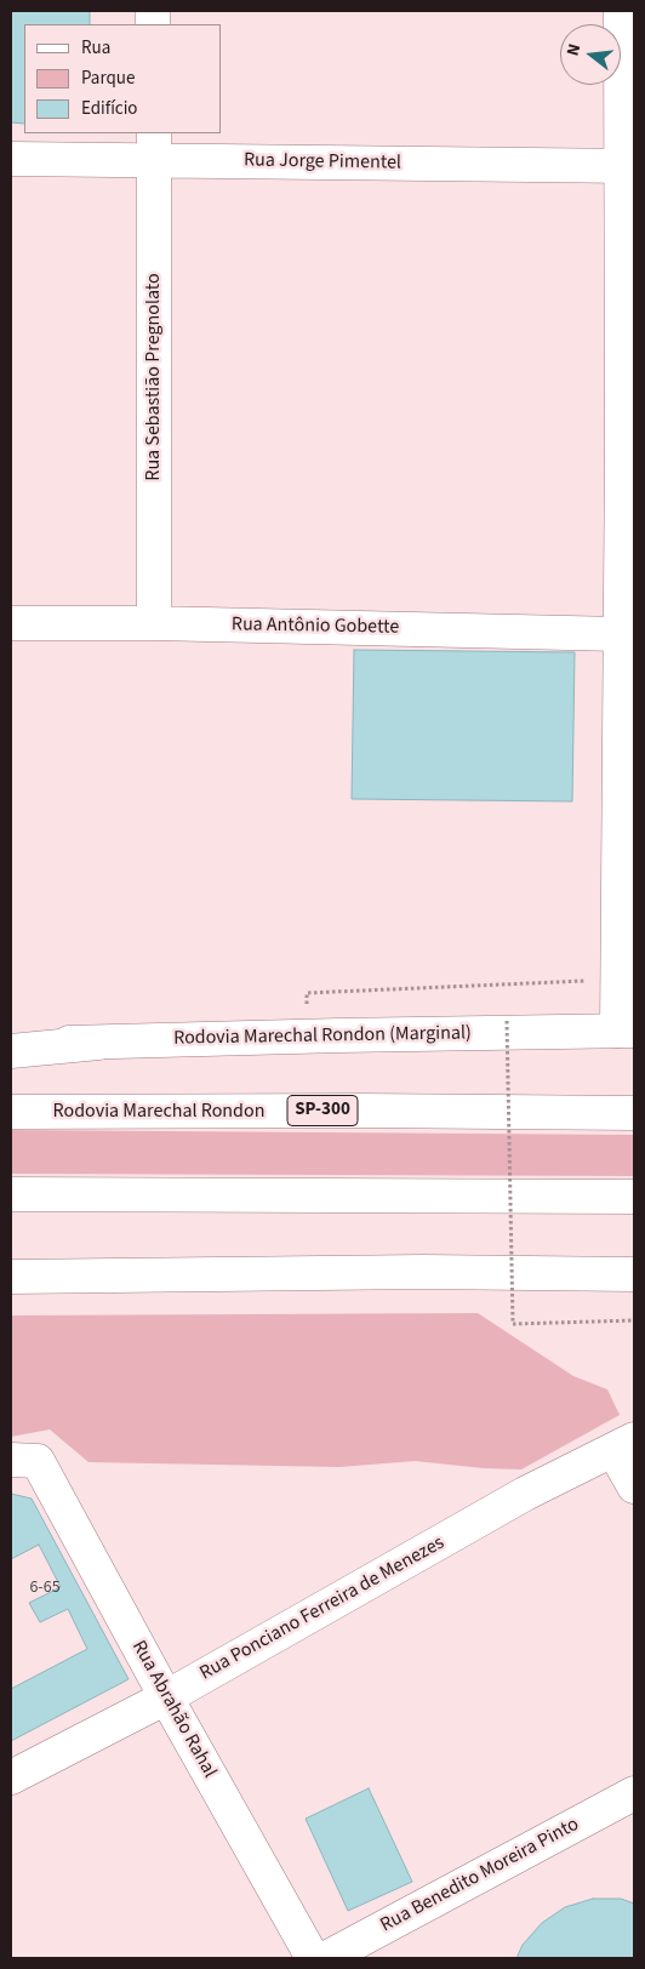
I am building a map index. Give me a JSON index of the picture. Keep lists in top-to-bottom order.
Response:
{
  "streets": {
    "main road": [
      "Rua Jorge Pimentel",
      "Rua Sebastião Pregnolato",
      "Rua Antônio Gobette",
      "Rodovia Marechal Rondon (Marginal)",
      "SP-300",
      "Rodovia Marechal Rondon",
      "Rua Ponciano Ferreira de Menezes",
      "Rua Abrahão Rahal",
      "Rua Benedito Moreira Pinto"
    ]
  },
  "crossings": [
    ["Rua Jorge Pimentel", "Rua Sebastião Pregnolato"],
    ["Rua Sebastião Pregnolato", "Rua Antônio Gobette"],
    ["Rua Ponciano Ferreira de Menezes", "Rua Abrahão Rahal"]
  ],
  "house_numbers": ["6-65"],
  "legend": ["Rua", "Parque", "Edifício"],
  "north": "left"
}
